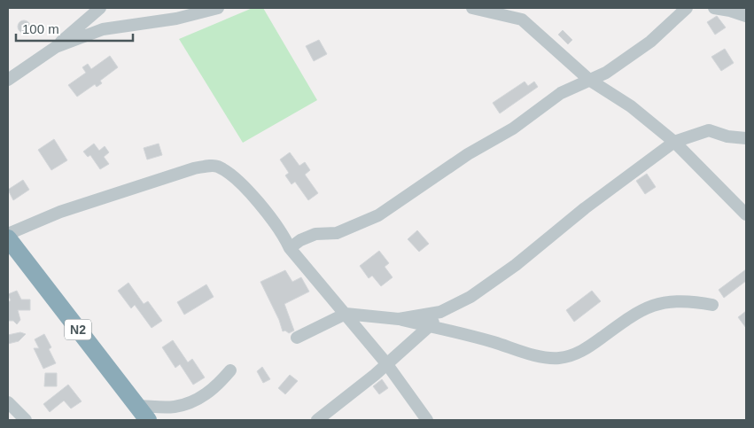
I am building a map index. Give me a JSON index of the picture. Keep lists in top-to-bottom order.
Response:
{
  "streets": {
    "highway": ["N2"]
  },
  "scale_bar": "100 m"
}
